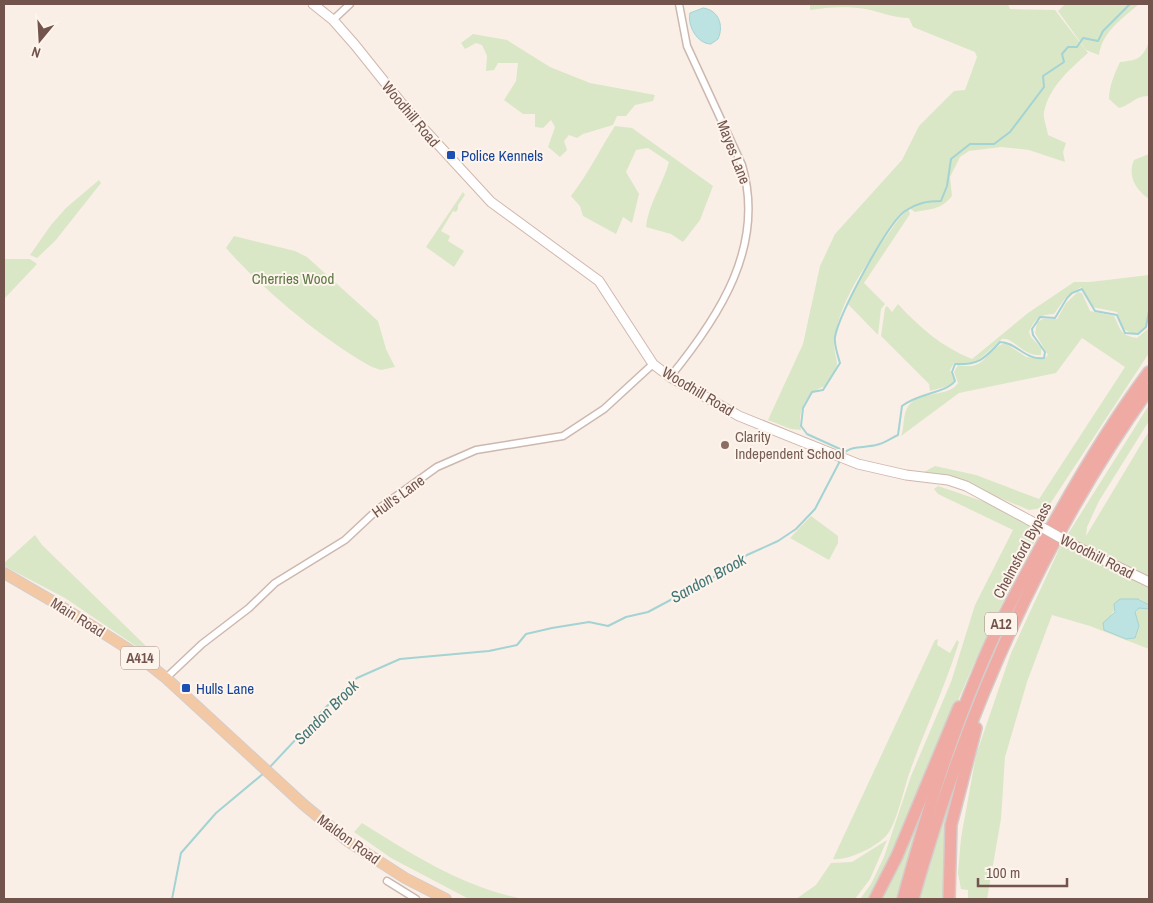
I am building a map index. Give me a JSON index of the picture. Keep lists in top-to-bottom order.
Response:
{
  "streets": {
    "highway": ["Chelmsford Bypass", "A12"],
    "main road": ["Main Road", "A414", "Maldon Road"],
    "street": ["Woodhill Road", "Mayes Lane", "Hull's Lane"]
  },
  "crossings": [
    ["Woodhill Road", "Mayes Lane"],
    ["Woodhill Road", "Hull's Lane"],
    ["Hull's Lane", "Main Road"],
    ["Chelmsford Bypass", "A12"],
    ["Main Road", "Maldon Road"]
  ],
  "water": ["Sandon Brook"],
  "parks": ["Cherries Wood"],
  "places": {
    "transit": ["Police Kennels", "Hulls Lane"],
    "other": ["Clarity Independent School"]
  },
  "scale_bar": "100 m",
  "north": "bottom"
}
